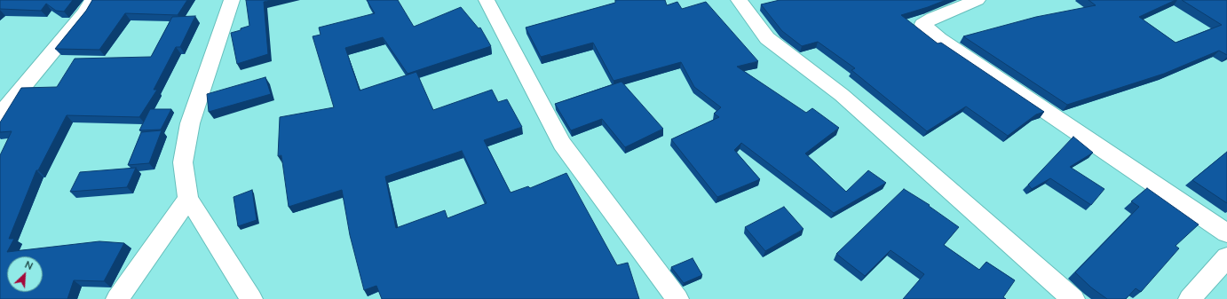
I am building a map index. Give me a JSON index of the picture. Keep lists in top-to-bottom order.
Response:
{
  "north": "top right"
}
